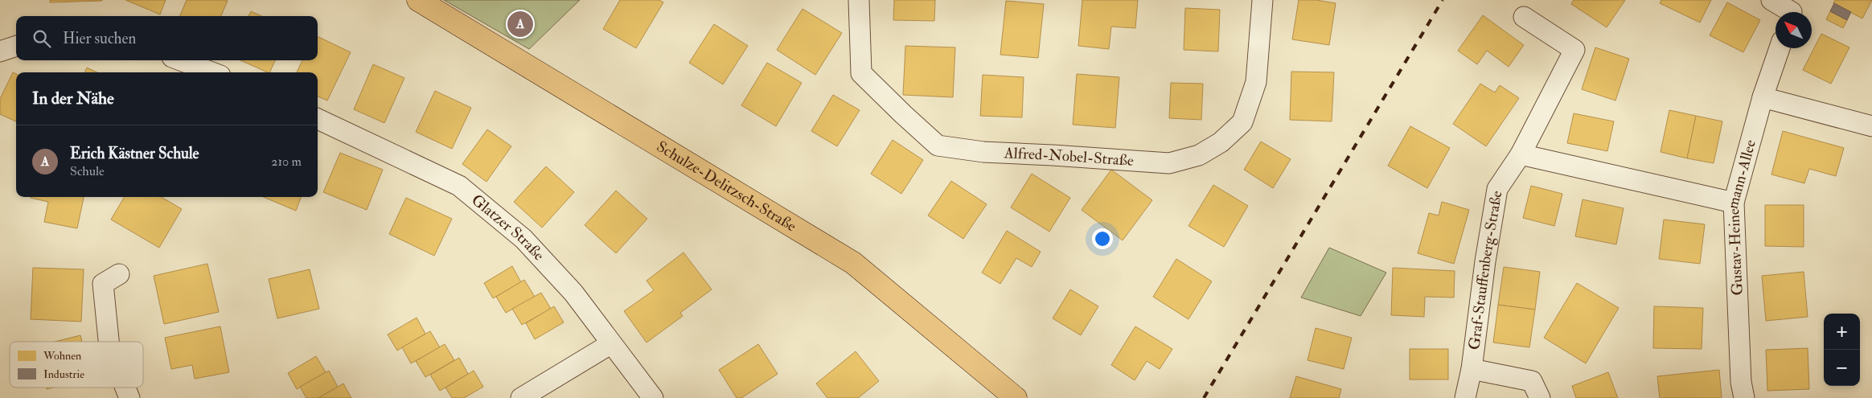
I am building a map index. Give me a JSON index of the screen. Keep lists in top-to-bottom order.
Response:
{
  "streets": {
    "main road": ["Schulze-Delitzsch-Straße"],
    "street": [
      "Alfred-Nobel-Straße",
      "Gustav-Heinemann-Allee",
      "Glatzer Straße",
      "Graf-Stauffenberg-Straße"
    ]
  },
  "legend": ["Wohnen", "Industrie"],
  "north": "top left",
  "page": {
    "pins": "A",
    "search": "Hier suchen",
    "heading": "In der Nähe",
    "list": [
      {
        "mark": "A",
        "name": "Erich Kästner Schule",
        "note": "Schule",
        "value": "210 m"
      }
    ],
    "map_buttons": ["+", "−"]
  }
}
